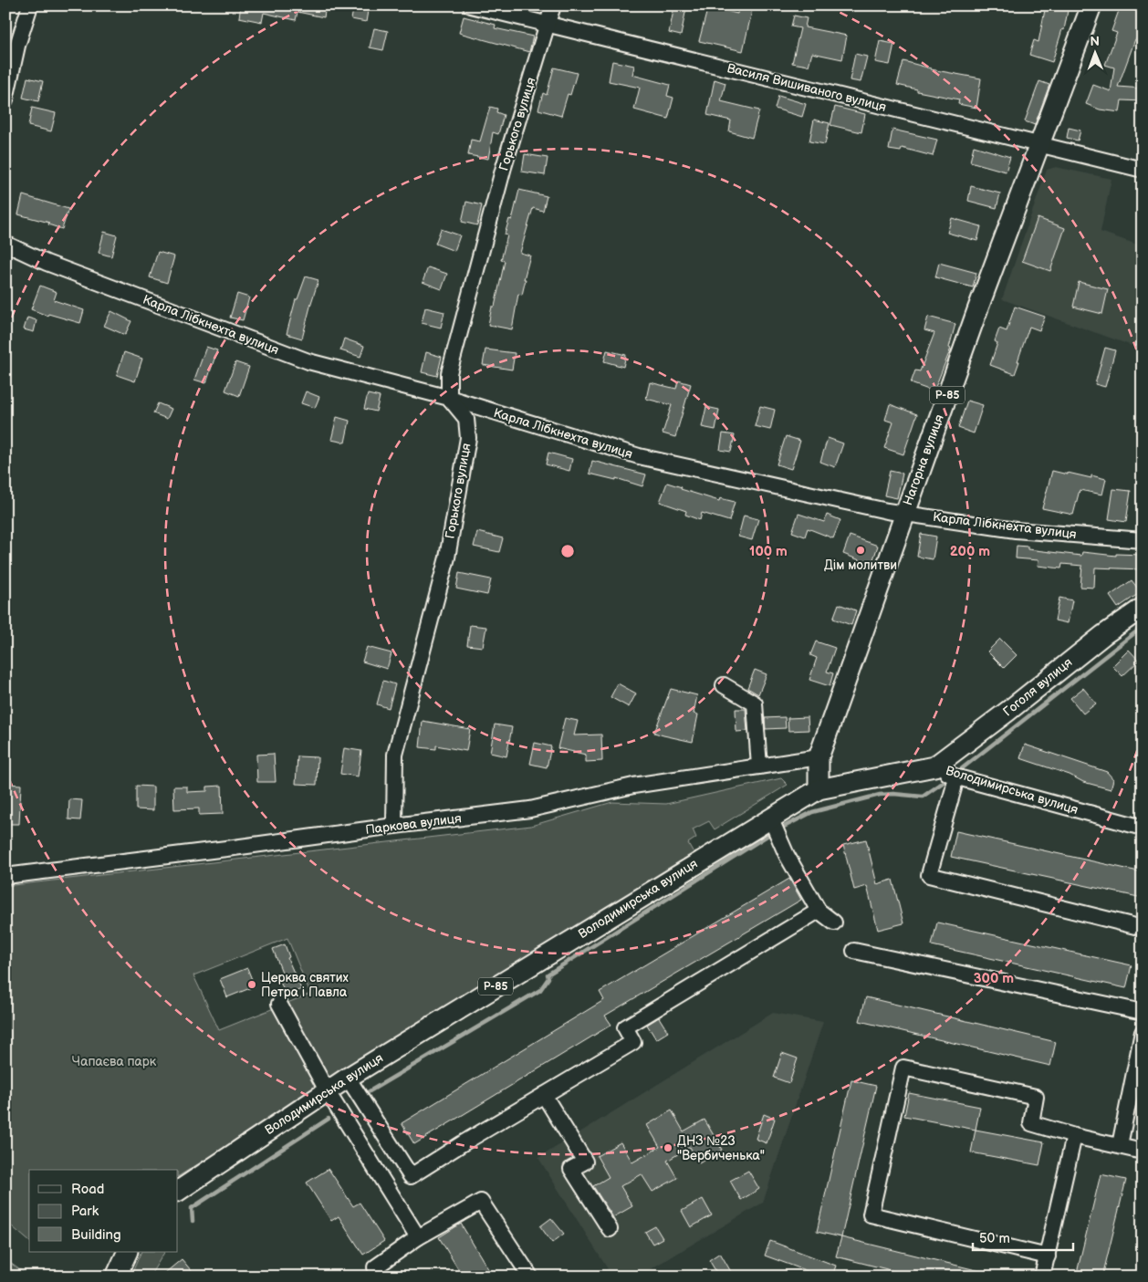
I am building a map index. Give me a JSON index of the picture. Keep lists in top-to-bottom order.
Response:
{
  "streets": {
    "main road": [
      "Р-85",
      "Нагорна вулиця",
      "Гоголя вулиця",
      "Володимирська вулиця"
    ],
    "street": [
      "Василя Вишиваного вулиця",
      "Горького вулиця",
      "Карла Лібкнехта вулиця",
      "Паркова вулиця"
    ]
  },
  "crossings": [
    ["Василя Вишиваного вулиця", "Горького вулиця"],
    ["Василя Вишиваного вулиця", "Нагорна вулиця"],
    ["Горького вулиця", "Карла Лібкнехта вулиця"],
    ["Горького вулиця", "Паркова вулиця"],
    ["Карла Лібкнехта вулиця", "Нагорна вулиця"],
    ["Нагорна вулиця", "Володимирська вулиця"],
    ["Нагорна вулиця", "Паркова вулиця"],
    ["Гоголя вулиця", "Володимирська вулиця"]
  ],
  "parks": ["Чапаєва парк"],
  "places": ["Дім молитви", "Церква святих Петра і Павла", "ДНЗ №23 \"Вербиченька\""],
  "legend": ["Road", "Park", "Building"],
  "scale_bar": "50 m",
  "north": "top",
  "rings": ["100 m", "200 m", "300 m"]
}
